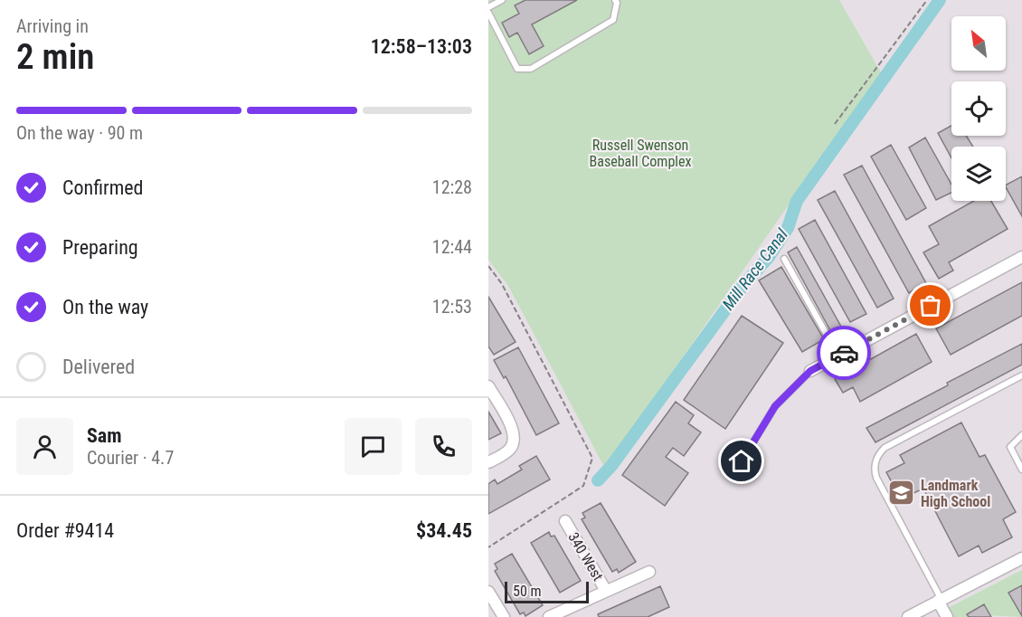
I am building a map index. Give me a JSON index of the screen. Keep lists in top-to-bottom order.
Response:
{
  "streets": {
    "street": ["340 West"]
  },
  "water": ["Mill Race Canal"],
  "parks": ["Russell Swenson Baseball Complex"],
  "places": {
    "school or university": ["Landmark High School"]
  },
  "scale_bar": "50 m",
  "north": "top left",
  "page": {
    "heading": ["2 min", "Arriving in", "12:58–13:03"],
    "panel": [
      "Sam",
      "Courier · 4.7",
      "Order #9414",
      "$34.45"
    ],
    "bar": "On the way · 90 m",
    "list": [
      ["Confirmed", "12:28"],
      ["Preparing", "12:44"],
      ["On the way", "12:53"],
      "Delivered"
    ],
    "scale": "50 m"
  }
}
